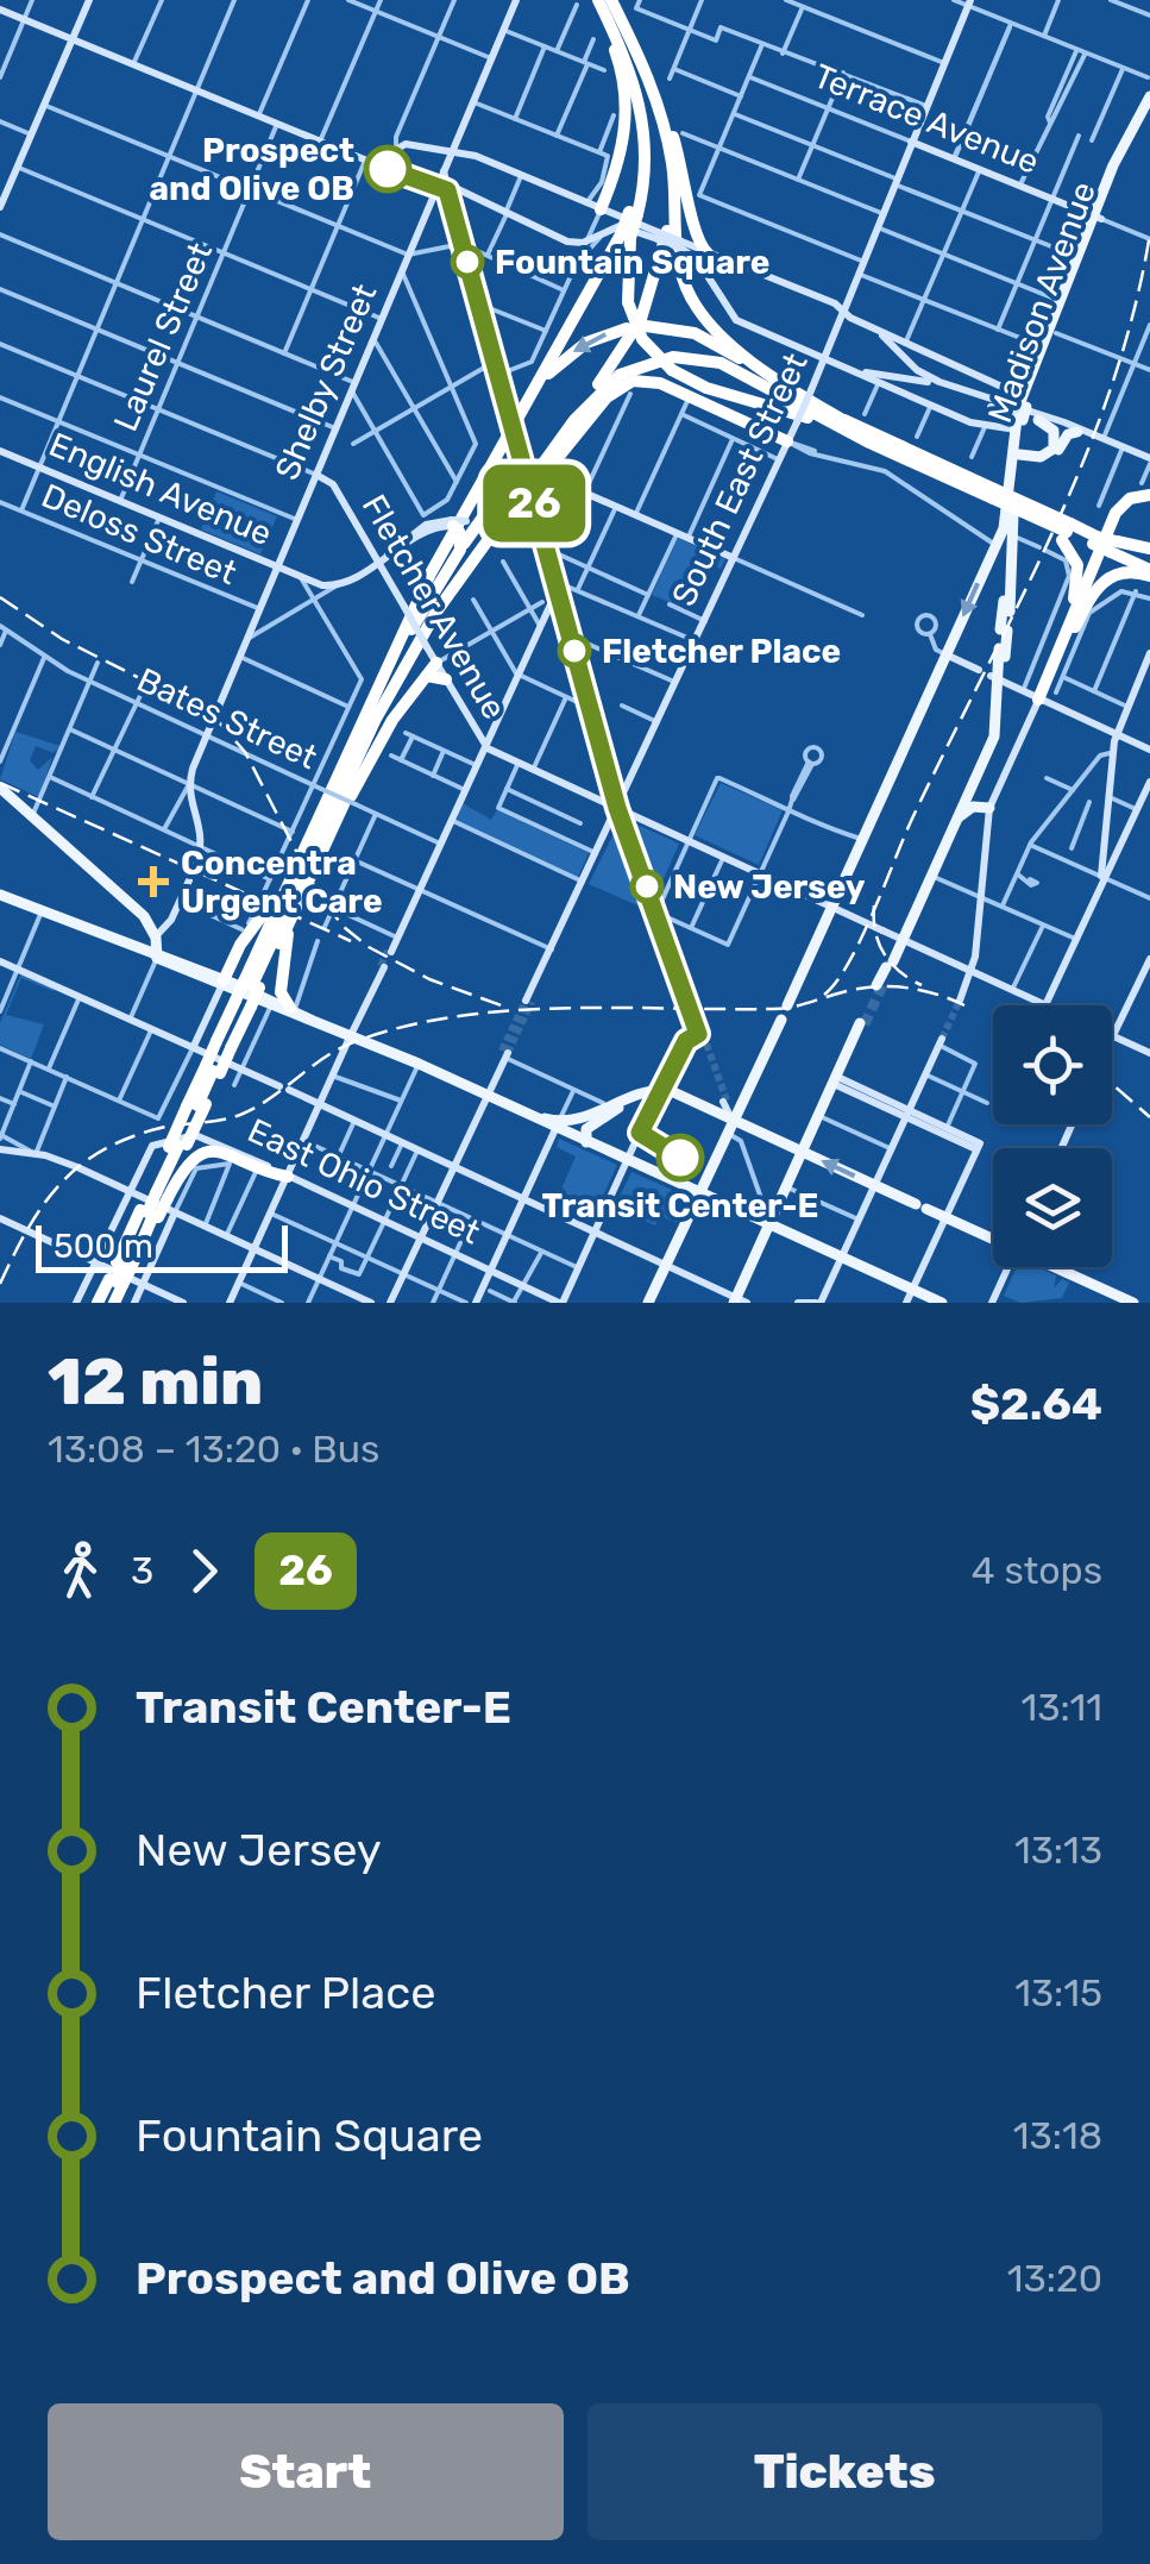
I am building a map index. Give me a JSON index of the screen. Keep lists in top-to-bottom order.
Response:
{
  "streets": {
    "main road": [
      "Terrace Avenue",
      "Madison Avenue",
      "Shelby Street",
      "South East Street",
      "English Avenue",
      "Fletcher Avenue",
      "East Ohio Street"
    ],
    "street": ["Laurel Street", "Deloss Street", "Bates Street"]
  },
  "crossings": [
    ["Terrace Avenue", "Madison Avenue"],
    ["Terrace Avenue", "South East Street"],
    ["Madison Avenue", "Fletcher Avenue"],
    ["Laurel Street", "English Avenue"],
    ["Laurel Street", "Fletcher Avenue"],
    ["Shelby Street", "English Avenue"],
    ["Shelby Street", "Deloss Street"],
    ["Shelby Street", "Fletcher Avenue"],
    ["Shelby Street", "Bates Street"],
    ["South East Street", "Fletcher Avenue"]
  ],
  "places": {
    "other": [
      "Prospect and Olive OB",
      "Fountain Square",
      "Fletcher Place",
      "New Jersey",
      "Transit Center-E"
    ],
    "health": ["Concentra Urgent Care"]
  },
  "lines": ["bus line 26"],
  "scale_bar": "500 m",
  "page": {
    "on_map": "26",
    "scale": "500 m",
    "heading": ["12 min", "13:08 – 13:20 · Bus", "$2.64"],
    "legs": ["3", "26", "4 stops"],
    "list": [
      {
        "name": "Transit Center-E",
        "value": "13:11"
      },
      {
        "name": "New Jersey",
        "value": "13:13"
      },
      {
        "name": "Fletcher Place",
        "value": "13:15"
      },
      {
        "name": "Fountain Square",
        "value": "13:18"
      },
      {
        "name": "Prospect and Olive OB",
        "value": "13:20"
      }
    ],
    "buttons": ["Start", "Tickets"]
  }
}
